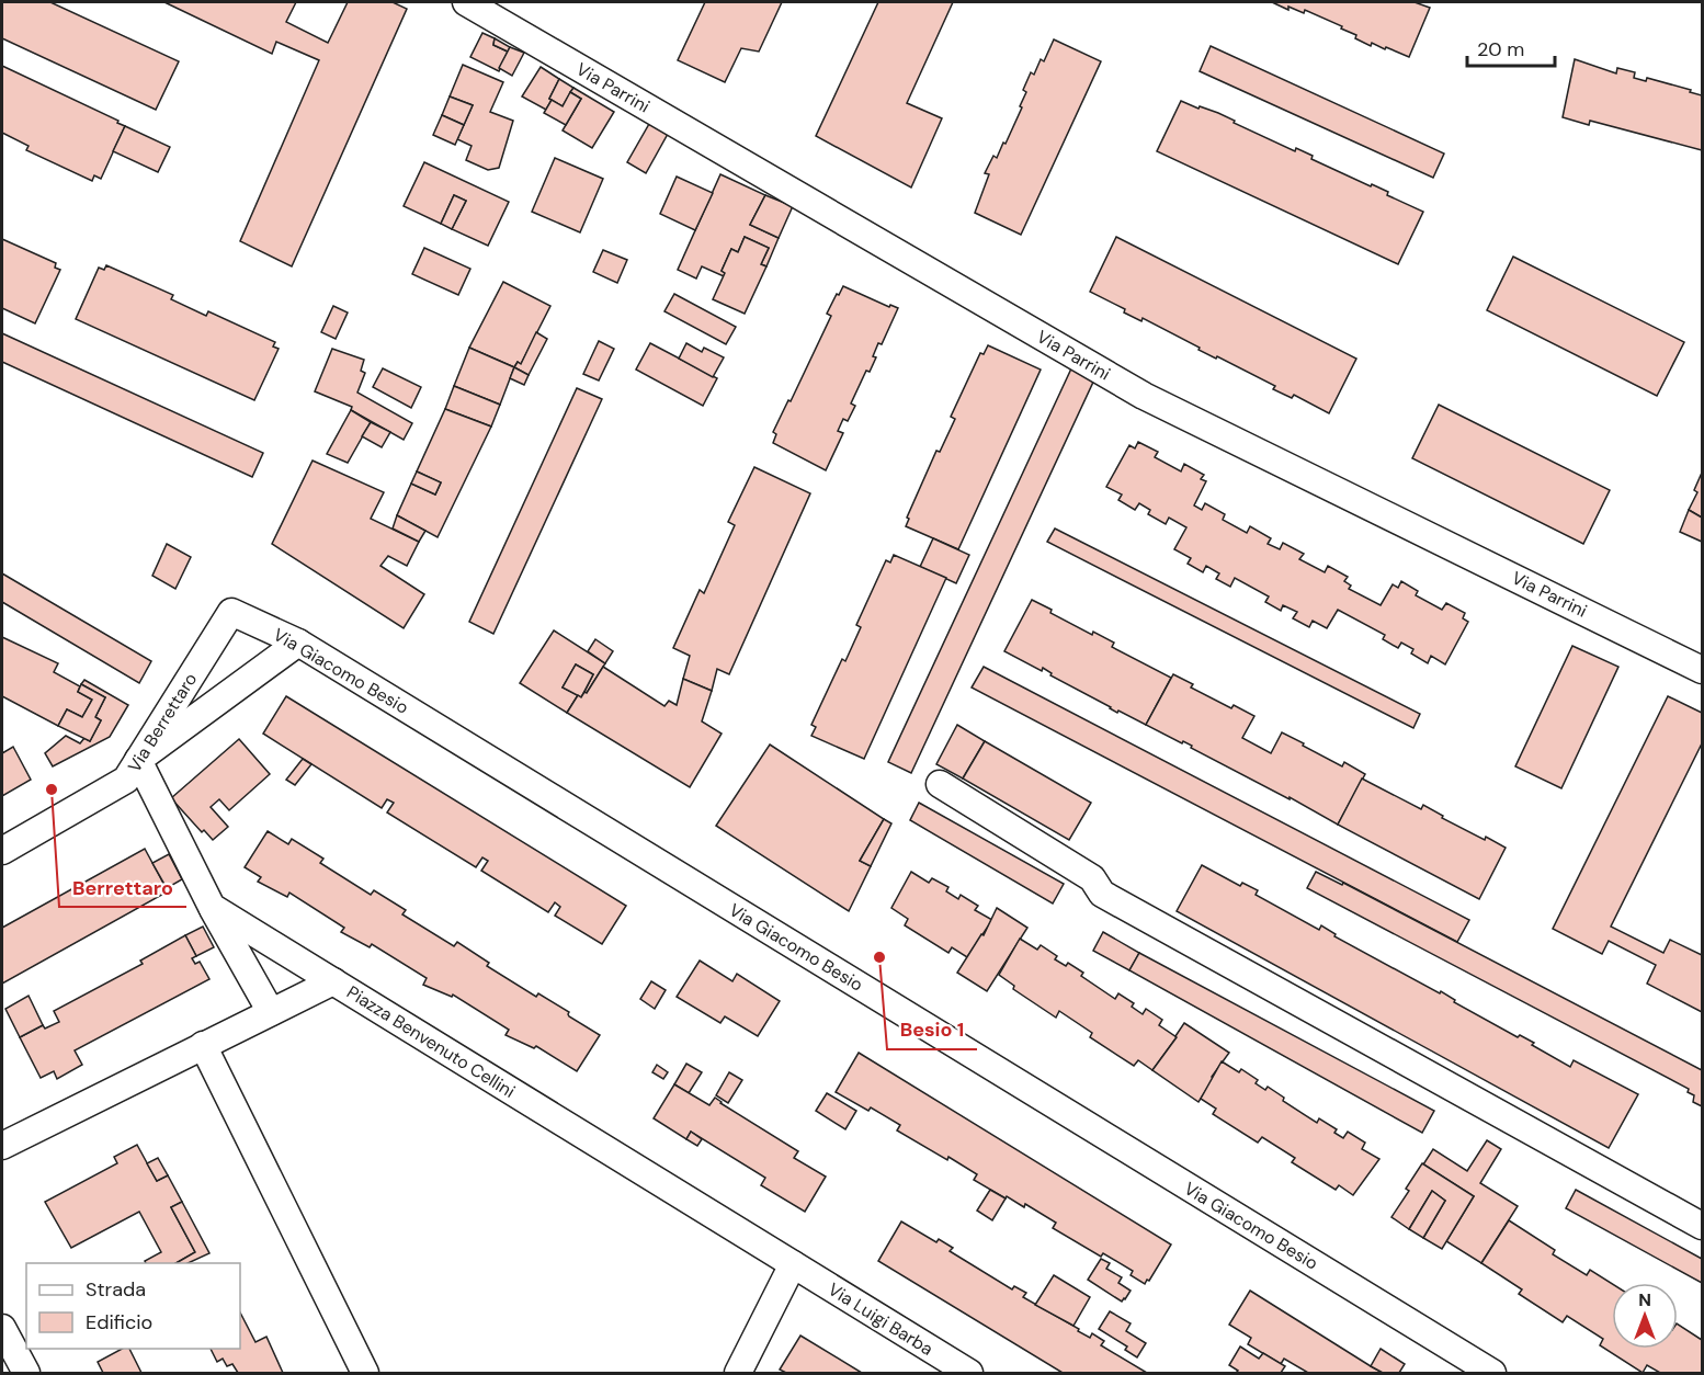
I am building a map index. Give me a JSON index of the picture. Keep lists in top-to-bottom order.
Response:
{
  "streets": {
    "street": [
      "Via Parrini",
      "Via Giacomo Besio",
      "Via Berrettaro",
      "Piazza Benvenuto Cellini",
      "Via Luigi Barba"
    ]
  },
  "crossings": [
    ["Via Giacomo Besio", "Via Berrettaro"],
    ["Piazza Benvenuto Cellini", "Via Luigi Barba"]
  ],
  "places": ["Berrettaro", "Besio 1"],
  "legend": ["Strada", "Edificio"],
  "scale_bar": "20 m",
  "north": "top"
}
